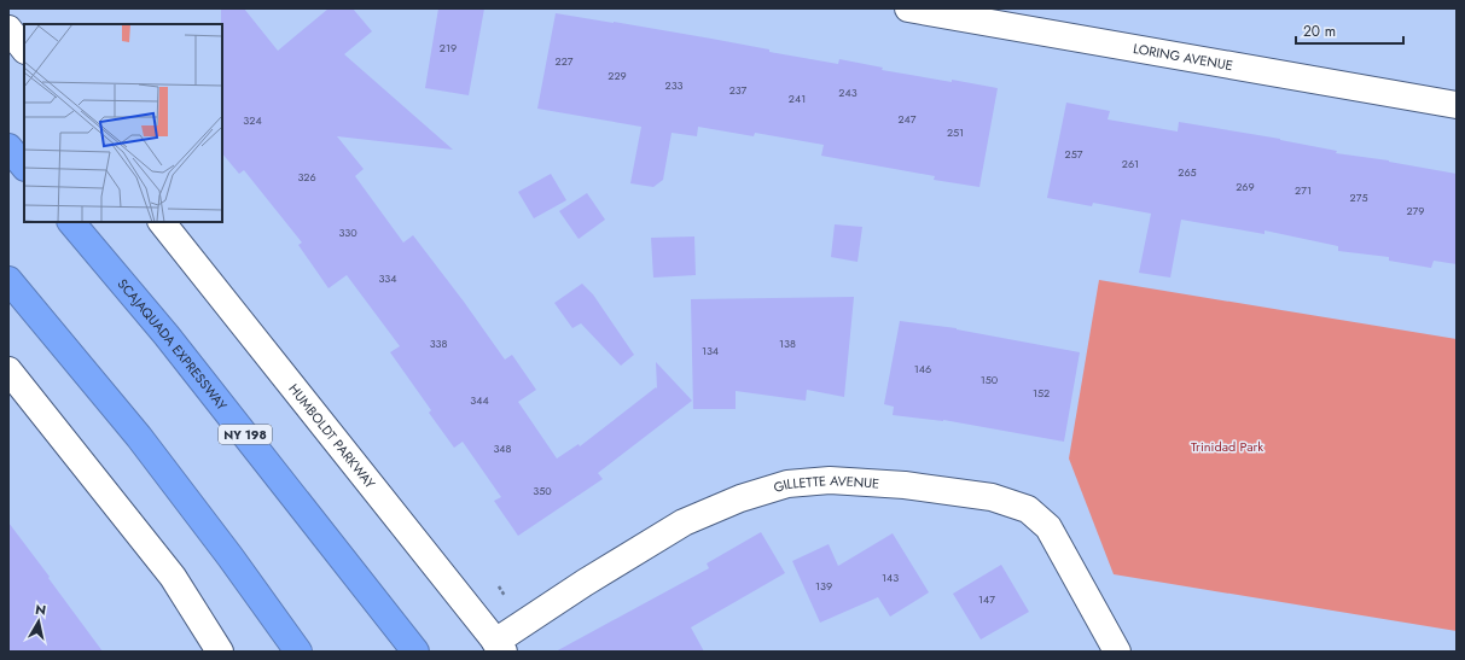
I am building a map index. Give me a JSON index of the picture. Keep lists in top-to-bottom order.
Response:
{
  "streets": {
    "highway": ["SCAJAQUADA EXPRESSWAY", "NY 198"],
    "street": ["LORING AVENUE", "HUMBOLDT PARKWAY", "GILLETTE AVENUE"]
  },
  "crossings": [
    ["HUMBOLDT PARKWAY", "GILLETTE AVENUE"]
  ],
  "parks": ["Trinidad Park"],
  "house_numbers": [
    "219",
    "227",
    "229",
    "233",
    "237",
    "243",
    "241",
    "247",
    "324",
    "251",
    "257",
    "261",
    "265",
    "326",
    "269",
    "271",
    "275",
    "279",
    "330",
    "334",
    "338",
    "138",
    "134",
    "146",
    "150",
    "152",
    "344",
    "348",
    "350",
    "143",
    "139",
    "147"
  ],
  "scale_bar": "20 m",
  "north": "top"
}
